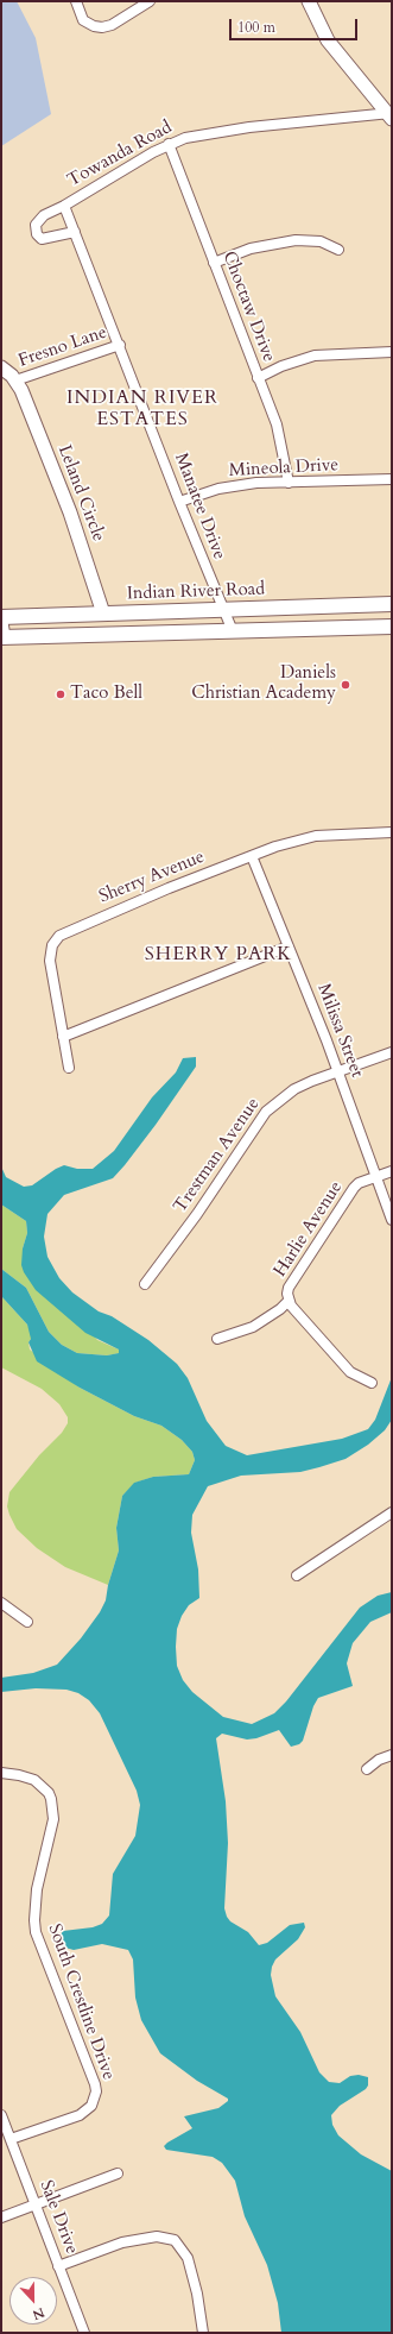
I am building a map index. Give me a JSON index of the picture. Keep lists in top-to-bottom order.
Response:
{
  "streets": {
    "main road": ["Indian River Road"],
    "street": [
      "Towanda Road",
      "Choctaw Drive",
      "Fresno Lane",
      "Mineola Drive",
      "Leland Circle",
      "Manatee Drive",
      "Sherry Avenue",
      "Milissa Street",
      "Trestman Avenue",
      "Harlie Avenue",
      "South Crestline Drive",
      "Sale Drive"
    ]
  },
  "crossings": [
    ["Towanda Road", "Choctaw Drive"],
    ["Towanda Road", "Manatee Drive"],
    ["Choctaw Drive", "Mineola Drive"],
    ["Fresno Lane", "Leland Circle"],
    ["Fresno Lane", "Manatee Drive"],
    ["Mineola Drive", "Manatee Drive"],
    ["Leland Circle", "Indian River Road"],
    ["Manatee Drive", "Indian River Road"],
    ["Sherry Avenue", "Milissa Street"],
    ["Milissa Street", "Trestman Avenue"],
    ["Milissa Street", "Harlie Avenue"],
    ["South Crestline Drive", "Sale Drive"]
  ],
  "districts": ["INDIAN RIVER ESTATES", "SHERRY PARK"],
  "places": ["Daniels Christian Academy", "Taco Bell"],
  "scale_bar": "100 m",
  "north": "bottom"
}
